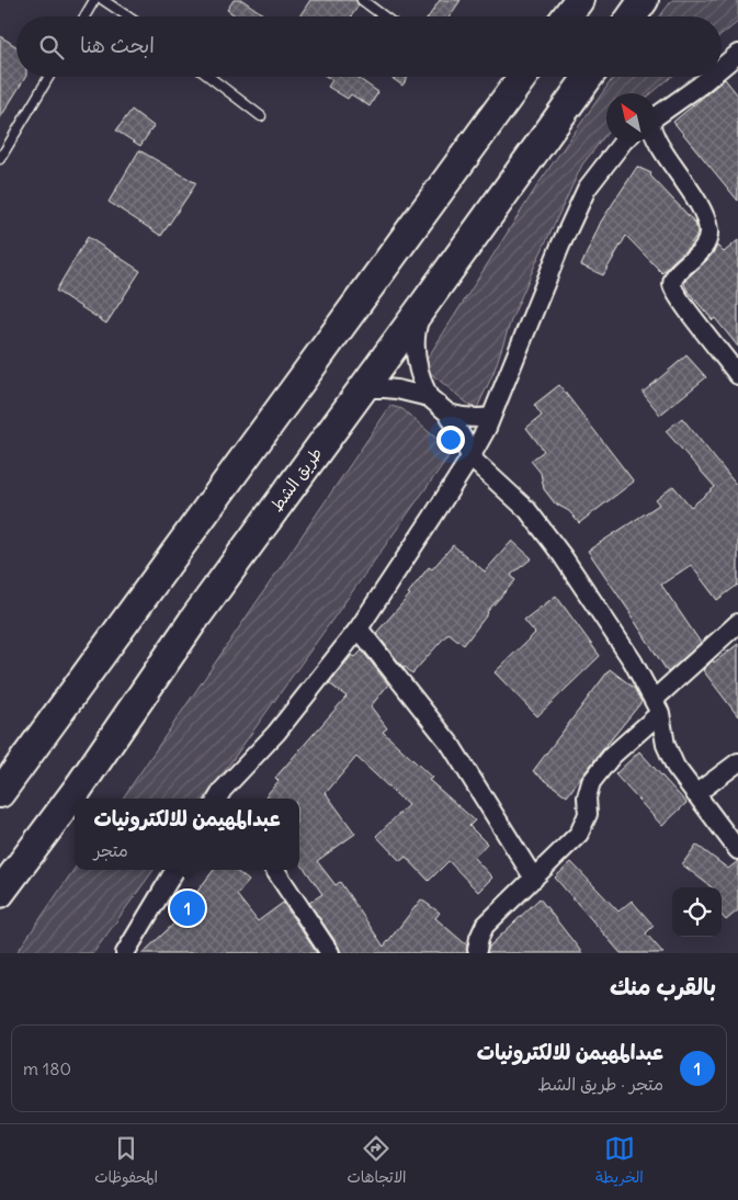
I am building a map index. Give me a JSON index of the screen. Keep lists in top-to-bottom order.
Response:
{
  "streets": {
    "highway": ["طريق الشط"]
  },
  "north": "top left",
  "page": {
    "search": "ابحث هنا",
    "popup": ["عبدالمهيمن للالكترونيات", "متجر"],
    "pins": "1",
    "heading": "بالقرب منك",
    "list": [
      {
        "mark": "1",
        "name": "عبدالمهيمن للالكترونيات",
        "note": "متجر · طريق الشط",
        "value": "180 m"
      }
    ],
    "nav": ["الخريطة", "الاتجاهات", "المحفوظات"]
  }
}
